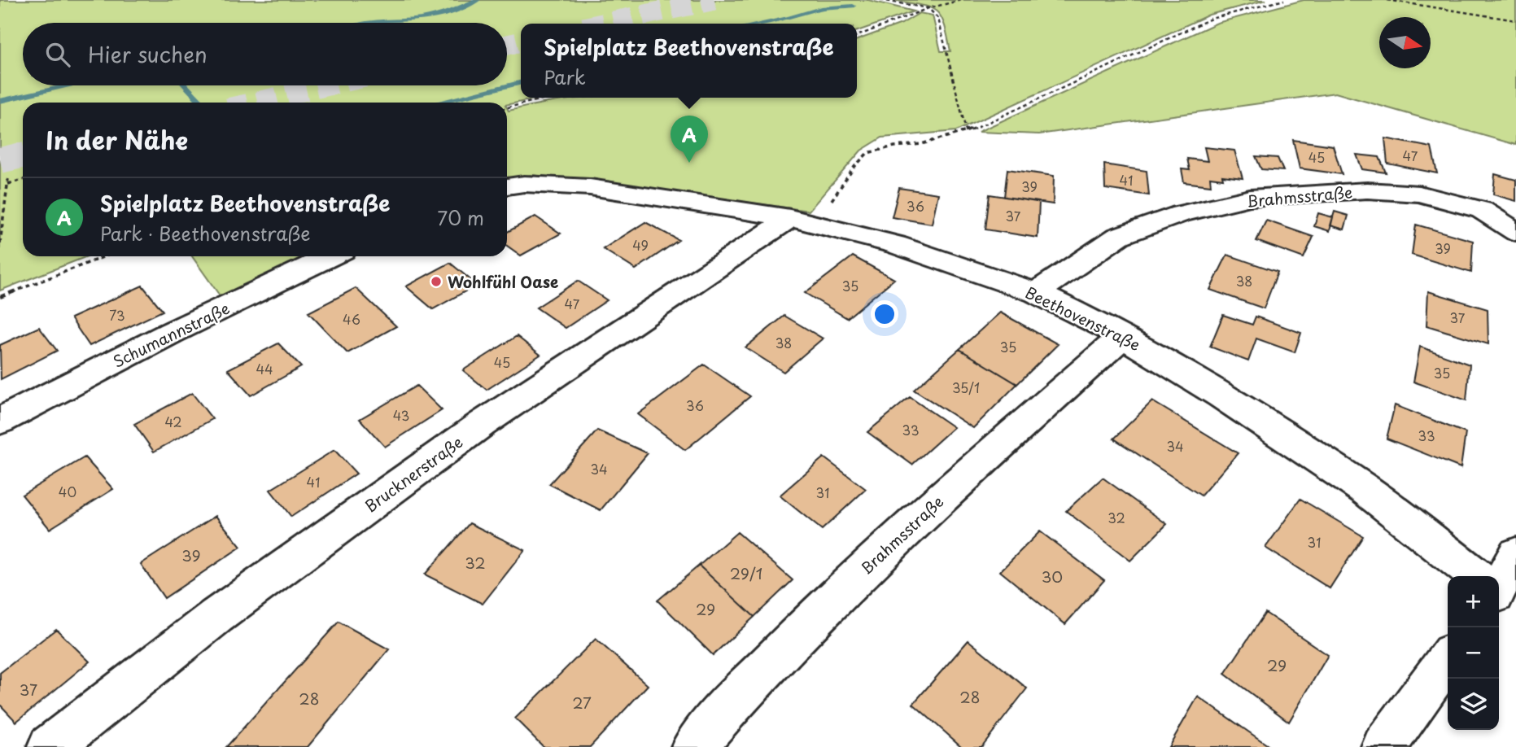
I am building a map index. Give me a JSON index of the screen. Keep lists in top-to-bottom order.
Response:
{
  "streets": {
    "street": [
      "Brahmsstraße",
      "Beethovenstraße",
      "Schumannstraße",
      "Brucknerstraße"
    ]
  },
  "crossings": [
    ["Brahmsstraße", "Beethovenstraße"],
    ["Beethovenstraße", "Brucknerstraße"]
  ],
  "places": ["Wohlfühl Oase"],
  "house_numbers": [
    "47",
    "45",
    "41",
    "39",
    "36",
    "37",
    "49",
    "39",
    "38",
    "35",
    "47",
    "73",
    "37",
    "46",
    "38",
    "35",
    "45",
    "44",
    "35",
    "35/1",
    "36",
    "43",
    "42",
    "33",
    "33",
    "34",
    "34",
    "41",
    "40",
    "31",
    "32",
    "31",
    "39",
    "32",
    "29/1",
    "30",
    "29",
    "29",
    "37",
    "28",
    "28",
    "27"
  ],
  "north": "right",
  "page": {
    "search": "Hier suchen",
    "popup": ["Spielplatz Beethovenstraße", "Park"],
    "heading": "In der Nähe",
    "pins": "A",
    "list": [
      {
        "mark": "A",
        "name": "Spielplatz Beethovenstraße",
        "note": "Park · Beethovenstraße",
        "value": "70 m"
      }
    ],
    "map_buttons": ["+", "−"]
  }
}
